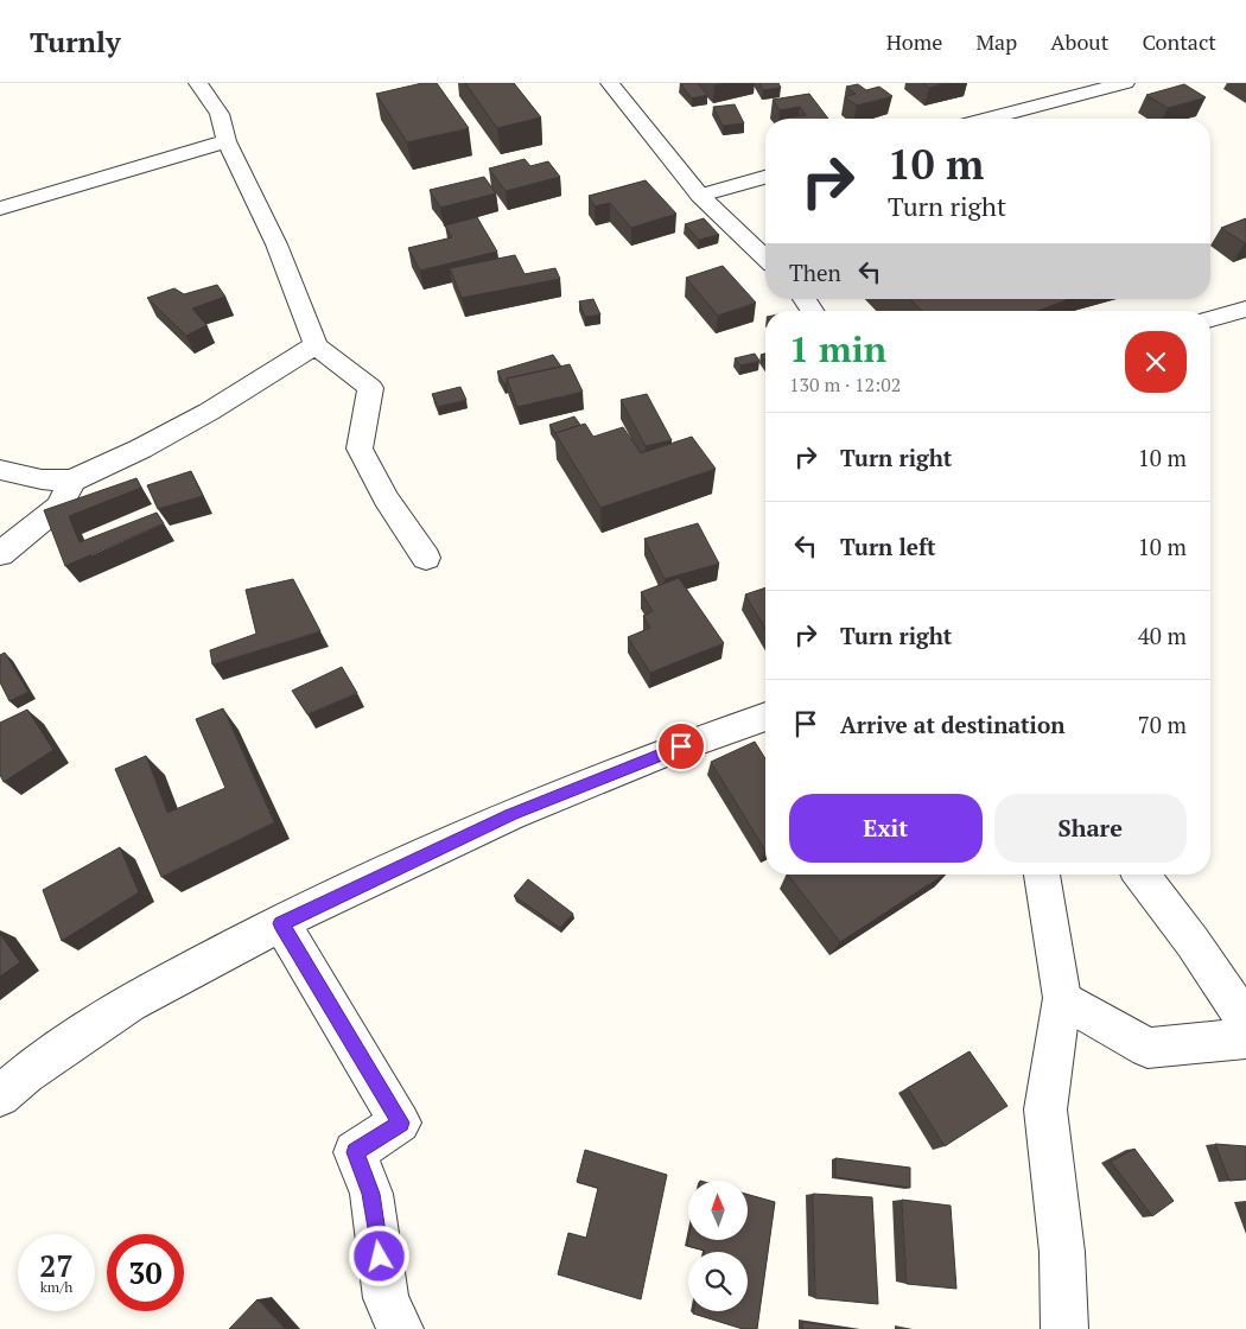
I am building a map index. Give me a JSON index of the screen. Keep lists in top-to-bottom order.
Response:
{
  "north": "top",
  "page": {
    "header": "Turnly",
    "nav": [
      "Home",
      "Map",
      "About",
      "Contact"
    ],
    "turn": ["10 m", "Turn right"],
    "then": "Then",
    "heading": ["1 min", "130 m · 12:02"],
    "list": [
      {
        "name": "Turn right",
        "value": "10 m"
      },
      {
        "name": "Turn left",
        "value": "10 m"
      },
      {
        "name": "Turn right",
        "value": "40 m"
      },
      {
        "name": "Arrive at destination",
        "value": "70 m"
      }
    ],
    "buttons": ["Exit", "Share"],
    "speed": "27 km/h",
    "limit": "30"
  }
}
